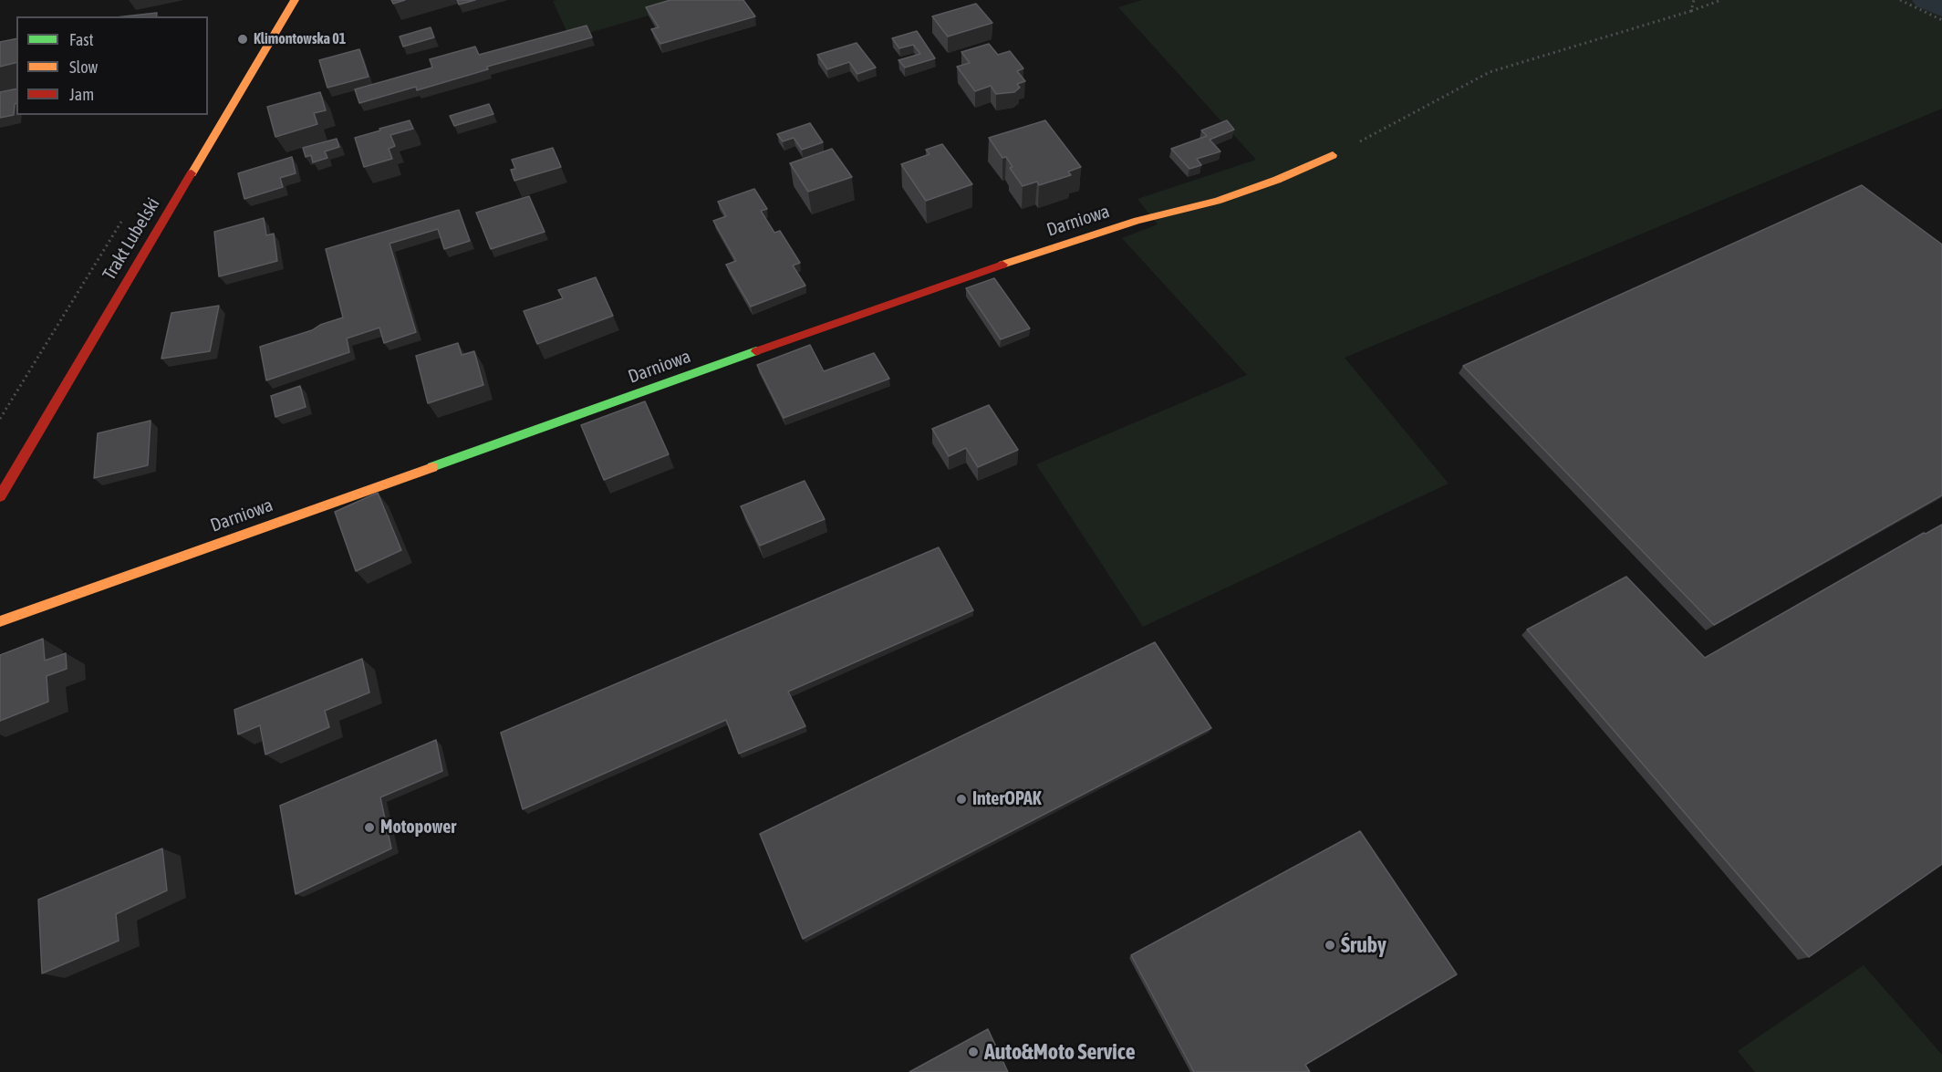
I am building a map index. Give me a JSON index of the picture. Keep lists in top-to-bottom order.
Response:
{
  "streets": {
    "street": ["Darniowa", "Trakt Lubelski"]
  },
  "places": [
    "Klimontowska 01",
    "InterOPAK",
    "Motopower",
    "Śruby",
    "Auto&Moto Service"
  ],
  "legend": ["Fast", "Slow", "Jam"]
}
